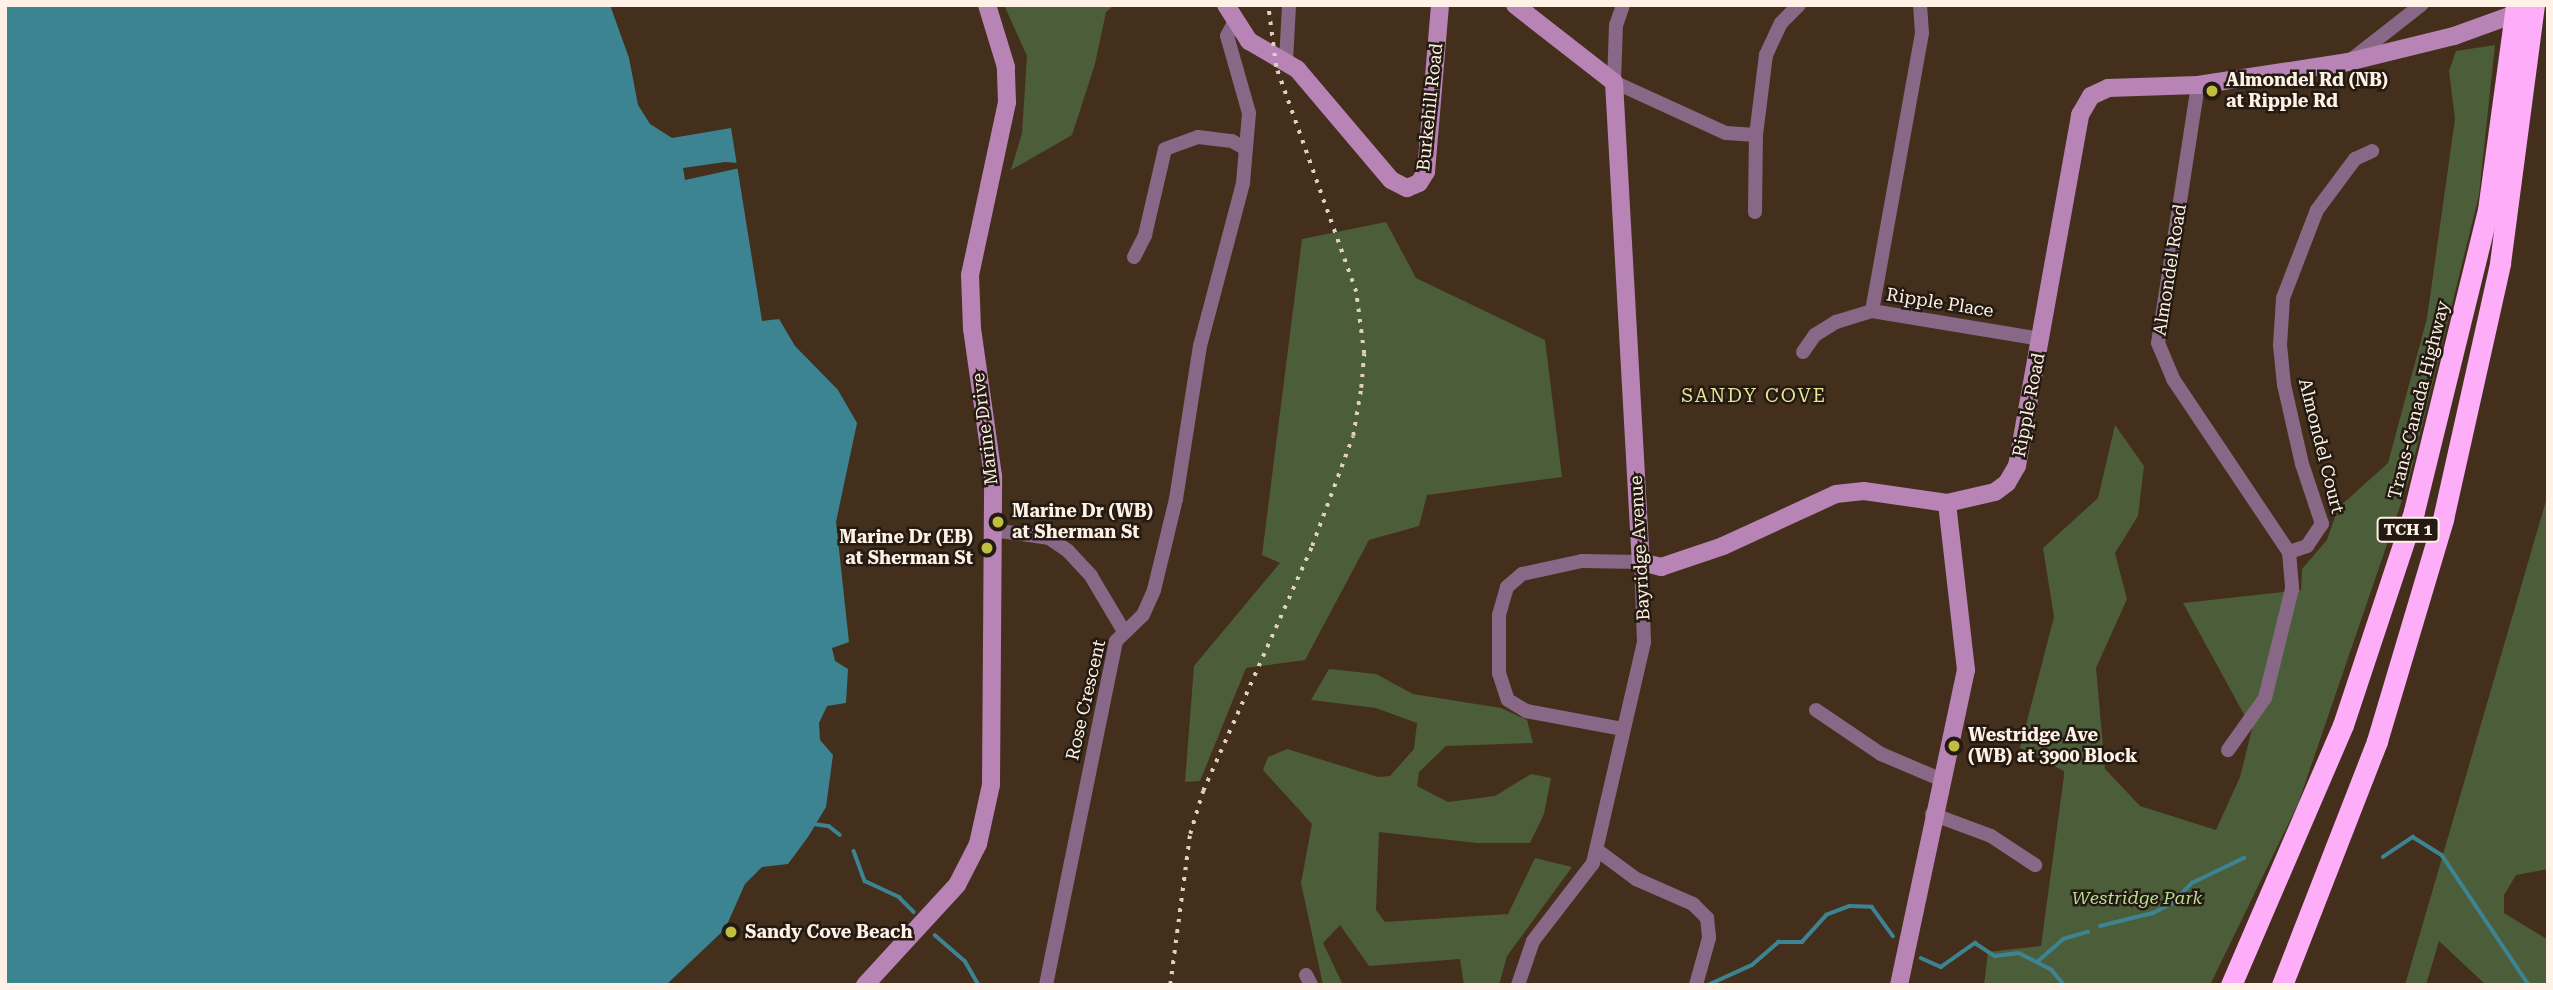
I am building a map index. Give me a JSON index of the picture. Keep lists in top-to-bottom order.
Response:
{
  "streets": {
    "highway": ["Trans-Canada Highway", "TCH 1"],
    "street": [
      "Burkehill Road",
      "Almondel Road",
      "Ripple Place",
      "Ripple Road",
      "Marine Drive",
      "Almondel Court",
      "Bayridge Avenue",
      "Rose Crescent"
    ]
  },
  "crossings": [
    ["Burkehill Road", "Rose Crescent"],
    ["Almondel Road", "Ripple Road"],
    ["Almondel Road", "Almondel Court"],
    ["Ripple Place", "Ripple Road"],
    ["Ripple Road", "Bayridge Avenue"]
  ],
  "districts": ["SANDY COVE"],
  "parks": ["Westridge Park"],
  "places": [
    "Almondel Rd (NB) at Ripple Rd",
    "Marine Dr (WB) at Sherman St",
    "Marine Dr (EB) at Sherman St",
    "Westridge Ave (WB) at 3900 Block",
    "Sandy Cove Beach"
  ]
}
